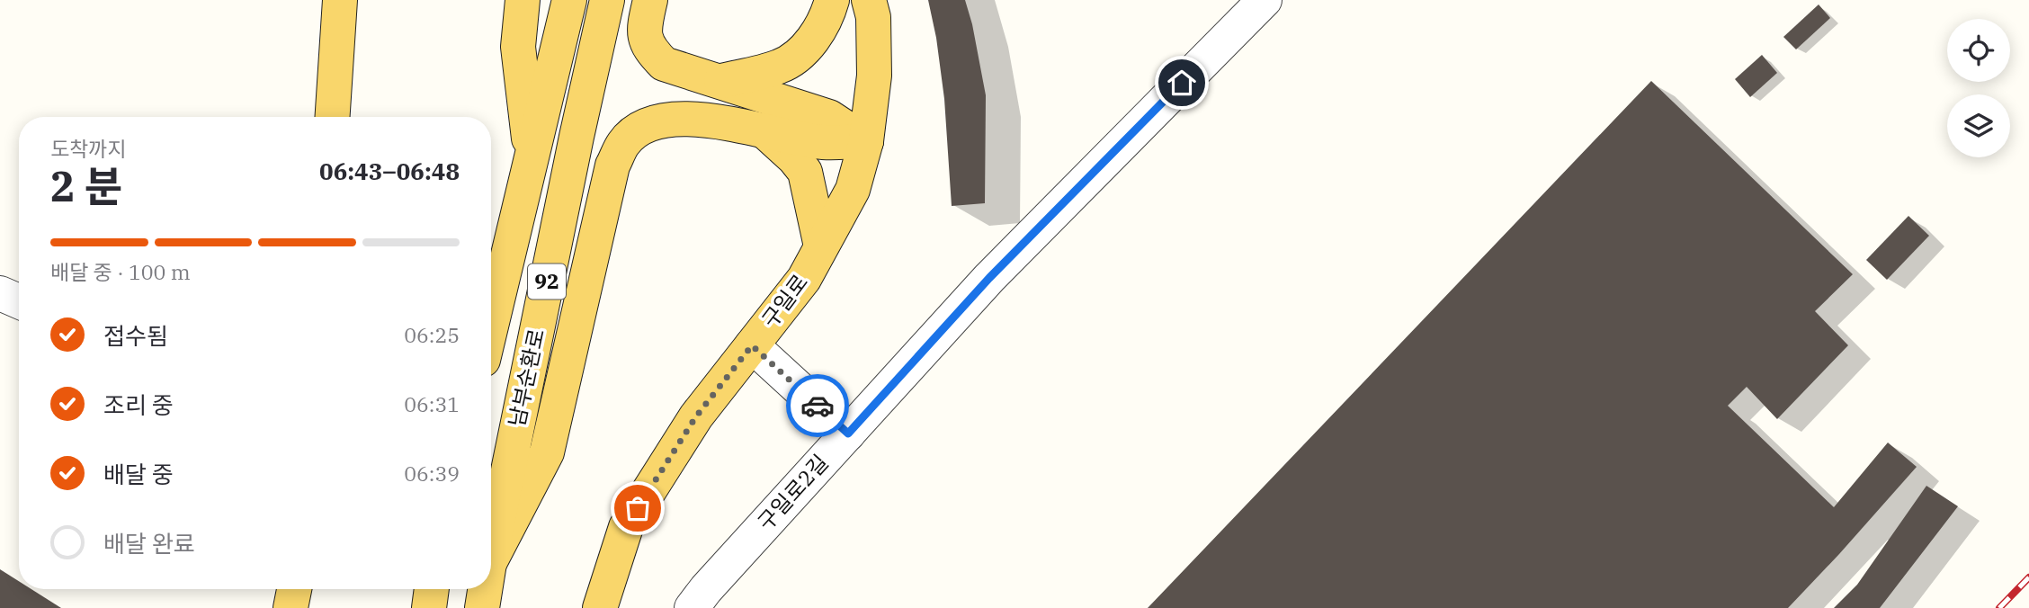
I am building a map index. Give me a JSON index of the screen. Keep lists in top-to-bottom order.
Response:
{
  "streets": {
    "main road": ["92", "구일로", "남부순환로"],
    "street": ["구일로2길"]
  },
  "page": {
    "heading": ["2 분", "도착까지", "06:43–06:48"],
    "bar": "배달 중 · 100 m",
    "list": [
      ["접수됨", "06:25"],
      ["조리 중", "06:31"],
      ["배달 중", "06:39"],
      "배달 완료"
    ]
  }
}
